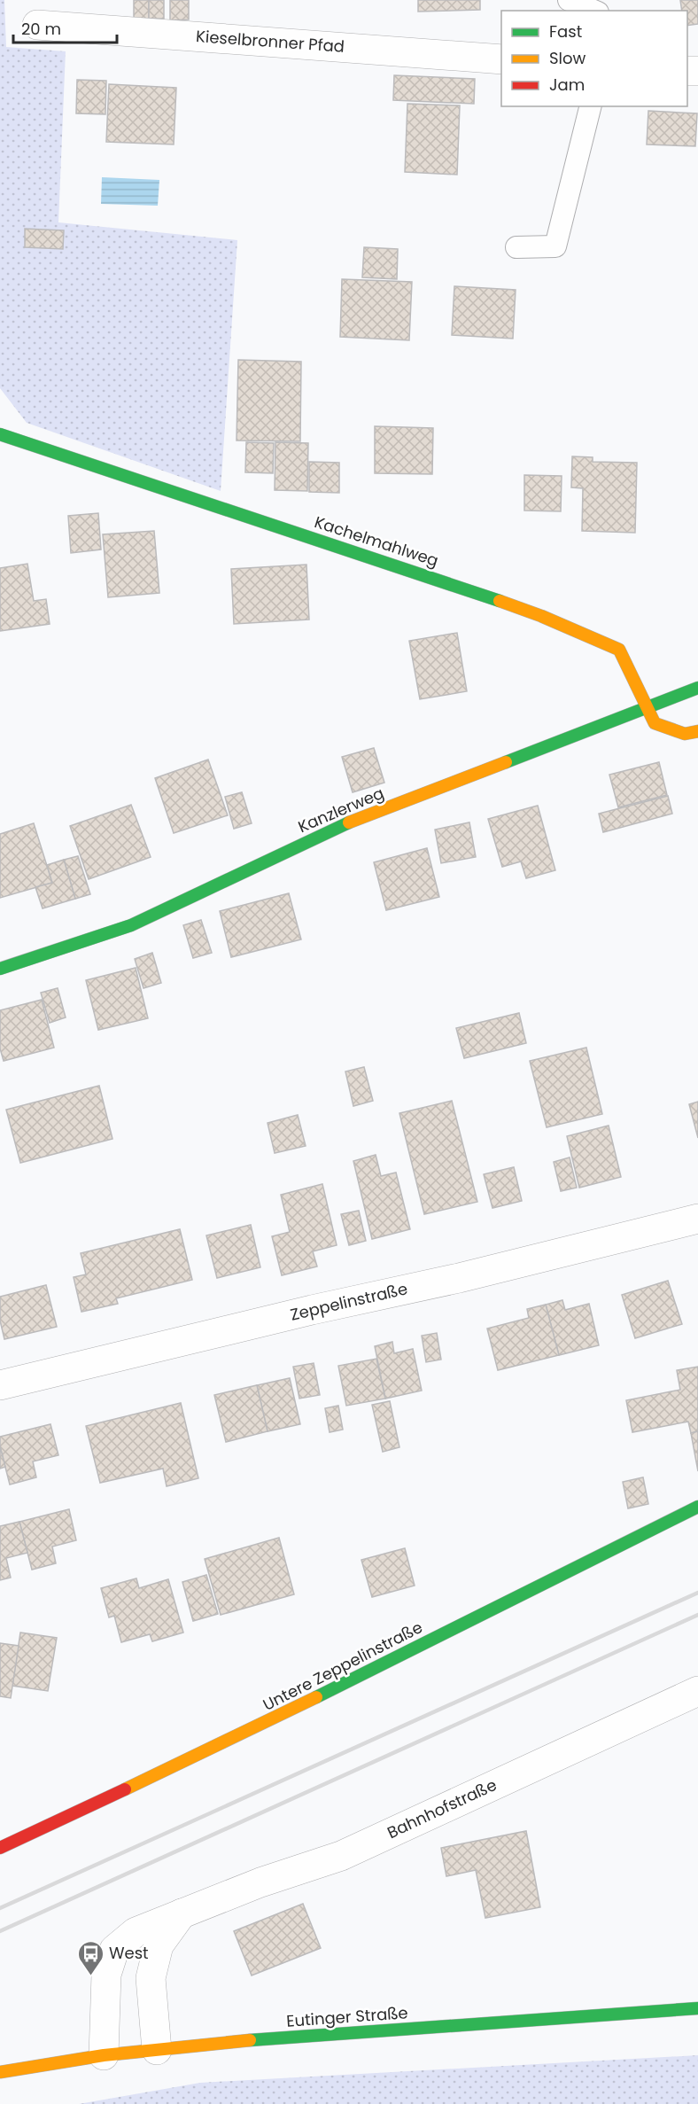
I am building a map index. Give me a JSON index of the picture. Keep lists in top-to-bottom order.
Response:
{
  "streets": {
    "street": [
      "Kieselbronner Pfad",
      "Kachelmahlweg",
      "Kanzlerweg",
      "Zeppelinstraße",
      "Untere Zeppelinstraße",
      "Bahnhofstraße",
      "Eutinger Straße"
    ]
  },
  "crossings": [
    ["Kachelmahlweg", "Kanzlerweg"],
    ["Bahnhofstraße", "Eutinger Straße"]
  ],
  "places": {
    "bus stop": ["West"]
  },
  "legend": ["Fast", "Slow", "Jam"],
  "scale_bar": "20 m"
}
